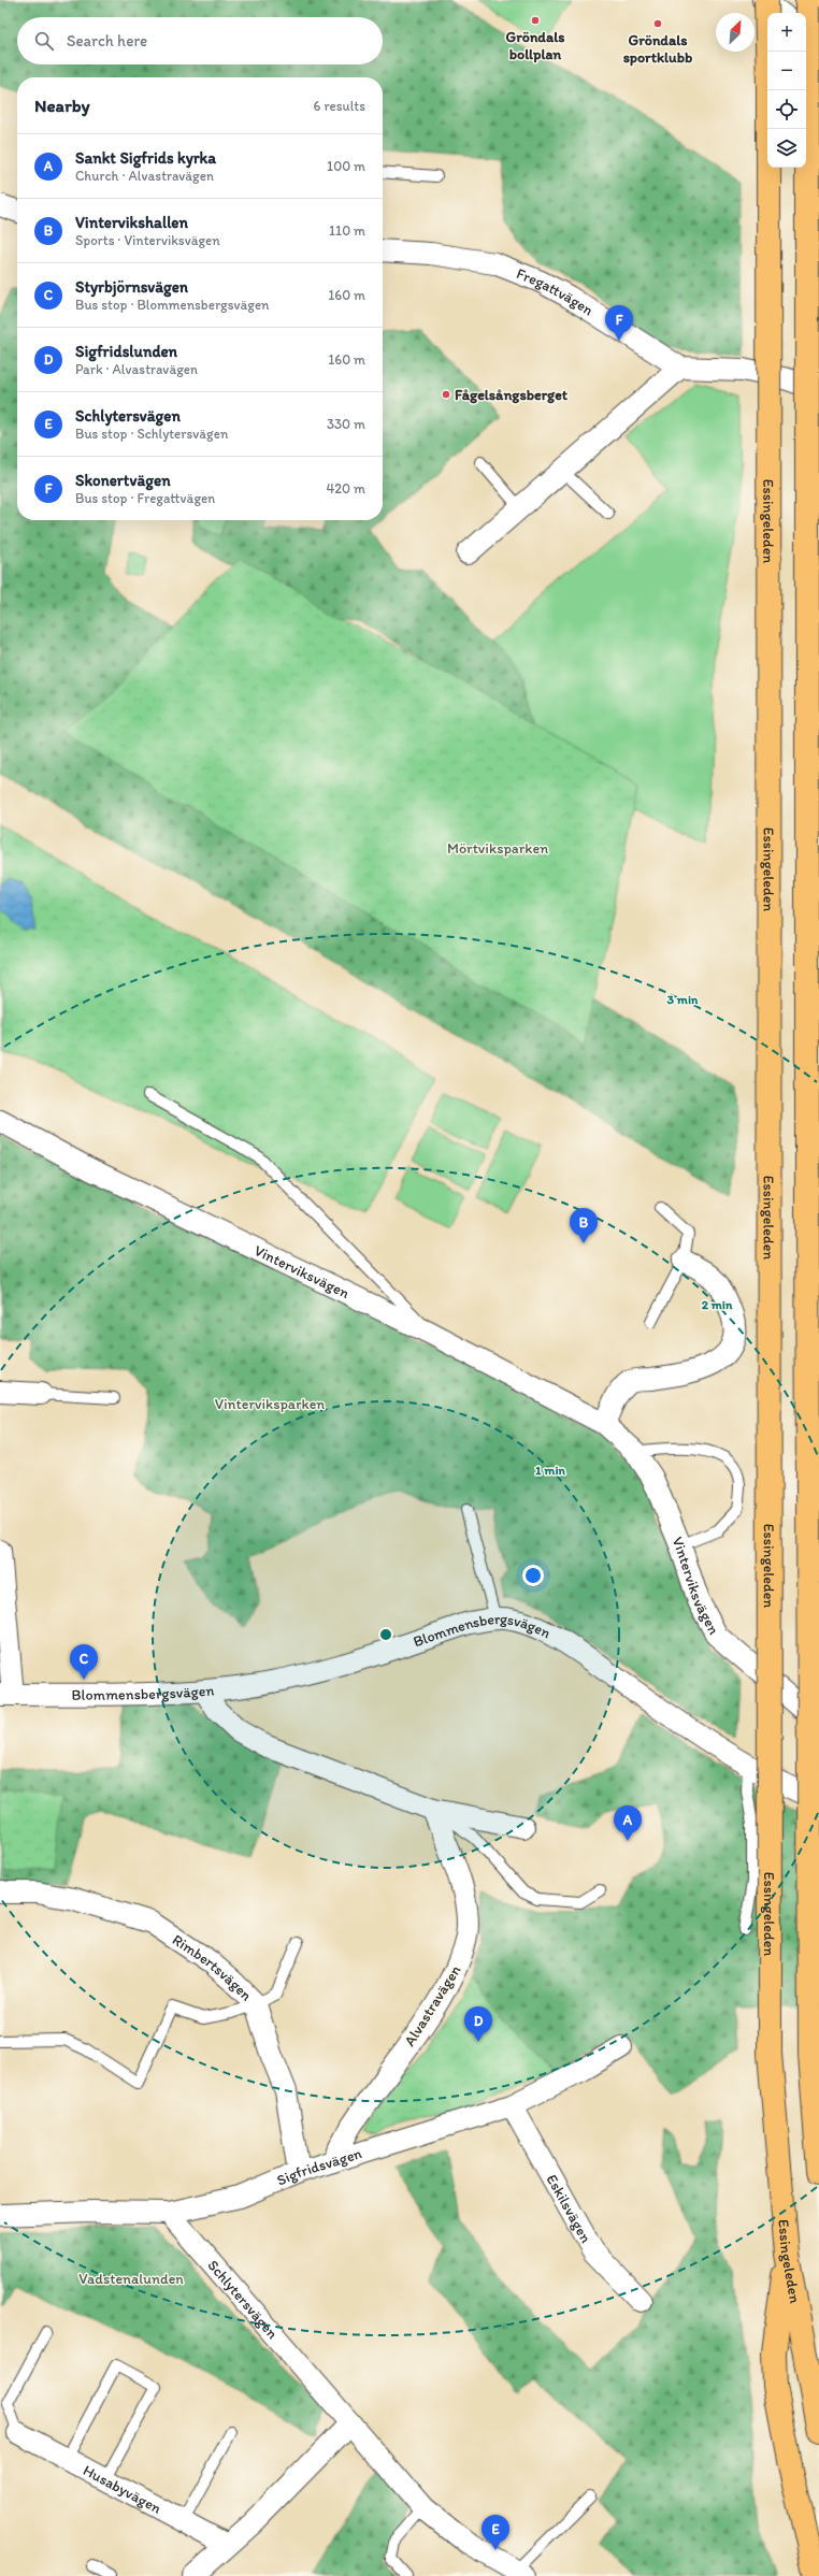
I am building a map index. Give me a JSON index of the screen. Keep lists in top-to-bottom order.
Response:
{
  "streets": {
    "highway": ["Essingeleden"],
    "street": [
      "Fregattvägen",
      "Vinterviksvägen",
      "Blommensbergsvägen",
      "Rimbertsvägen",
      "Alvastravägen",
      "Sigfridsvägen",
      "Eskilsvägen",
      "Schlytersvägen",
      "Husabyvägen"
    ]
  },
  "crossings": [
    ["Rimbertsvägen", "Sigfridsvägen"],
    ["Alvastravägen", "Sigfridsvägen"],
    ["Sigfridsvägen", "Eskilsvägen"],
    ["Sigfridsvägen", "Schlytersvägen"]
  ],
  "parks": ["Mörtviksparken", "Vinterviksparken", "Vadstenalunden"],
  "places": ["Gröndals bollplan", "Gröndals sportklubb", "Fågelsångsberget"],
  "north": "top right",
  "page": {
    "map_buttons": ["+", "−"],
    "search": "Search here",
    "heading": ["Nearby", "6 results"],
    "list": [
      {
        "mark": "A",
        "name": "Sankt Sigfrids kyrka",
        "note": "Church · Alvastravägen",
        "value": "100 m"
      },
      {
        "mark": "B",
        "name": "Vintervikshallen",
        "note": "Sports · Vinterviksvägen",
        "value": "110 m"
      },
      {
        "mark": "C",
        "name": "Styrbjörnsvägen",
        "note": "Bus stop · Blommensbergsvägen",
        "value": "160 m"
      },
      {
        "mark": "D",
        "name": "Sigfridslunden",
        "note": "Park · Alvastravägen",
        "value": "160 m"
      },
      {
        "mark": "E",
        "name": "Schlytersvägen",
        "note": "Bus stop · Schlytersvägen",
        "value": "330 m"
      },
      {
        "mark": "F",
        "name": "Skonertvägen",
        "note": "Bus stop · Fregattvägen",
        "value": "420 m"
      }
    ],
    "pins": [
      "F",
      "B",
      "C",
      "A",
      "D",
      "E"
    ]
  },
  "rings": ["3 min", "2 min", "1 min"]
}
